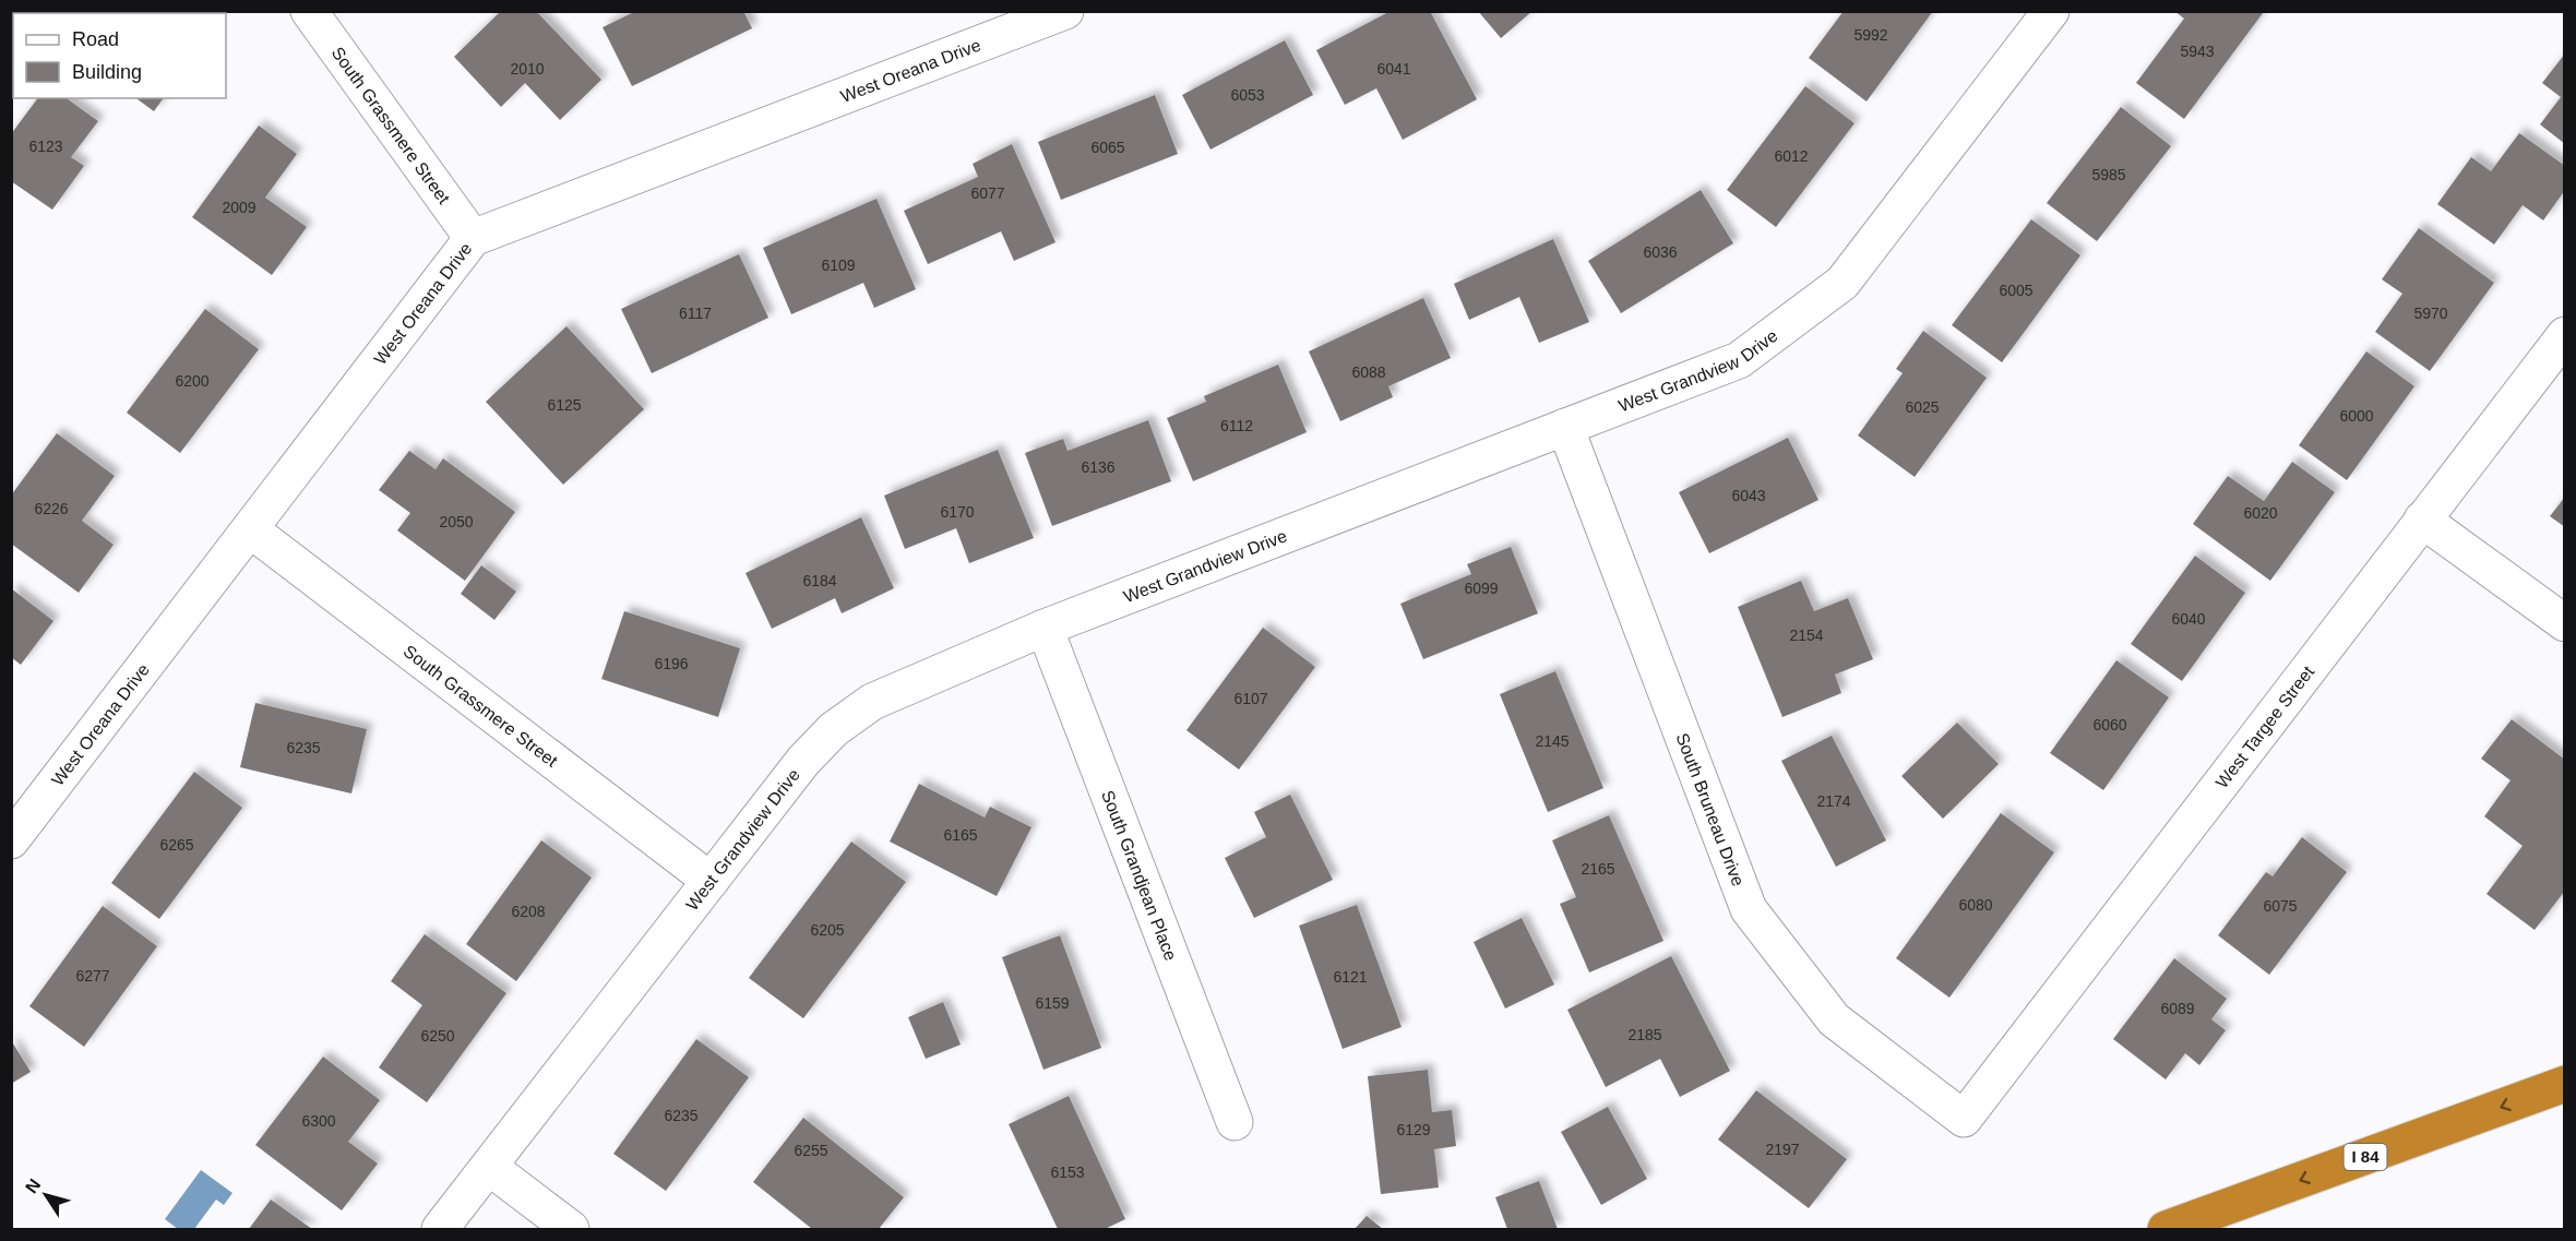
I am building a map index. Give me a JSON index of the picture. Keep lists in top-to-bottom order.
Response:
{
  "streets": {
    "highway": ["I 84"],
    "street": [
      "West Oreana Drive",
      "South Grassmere Street",
      "West Grandview Drive",
      "West Targee Street",
      "South Bruneau Drive",
      "South Grandjean Place"
    ]
  },
  "crossings": [
    ["West Oreana Drive", "South Grassmere Street"],
    ["South Grassmere Street", "West Grandview Drive"],
    ["West Grandview Drive", "South Bruneau Drive"],
    ["West Grandview Drive", "South Grandjean Place"],
    ["West Targee Street", "South Bruneau Drive"]
  ],
  "house_numbers": [
    "5992",
    "5943",
    "2010",
    "6041",
    "6053",
    "6123",
    "6065",
    "6012",
    "5985",
    "6077",
    "2009",
    "6036",
    "6109",
    "6005",
    "6117",
    "5970",
    "6088",
    "6200",
    "6125",
    "6025",
    "6000",
    "6112",
    "6136",
    "6043",
    "6226",
    "6170",
    "6020",
    "2050",
    "6184",
    "6099",
    "6040",
    "2154",
    "6196",
    "6107",
    "6060",
    "2145",
    "6235",
    "2174",
    "6165",
    "6265",
    "2165",
    "6080",
    "6075",
    "6208",
    "6205",
    "6277",
    "6121",
    "6159",
    "6089",
    "2185",
    "6250",
    "6235",
    "6300",
    "6129",
    "2197",
    "6255",
    "6153"
  ],
  "legend": ["Road", "Building"],
  "north": "top left"
}
